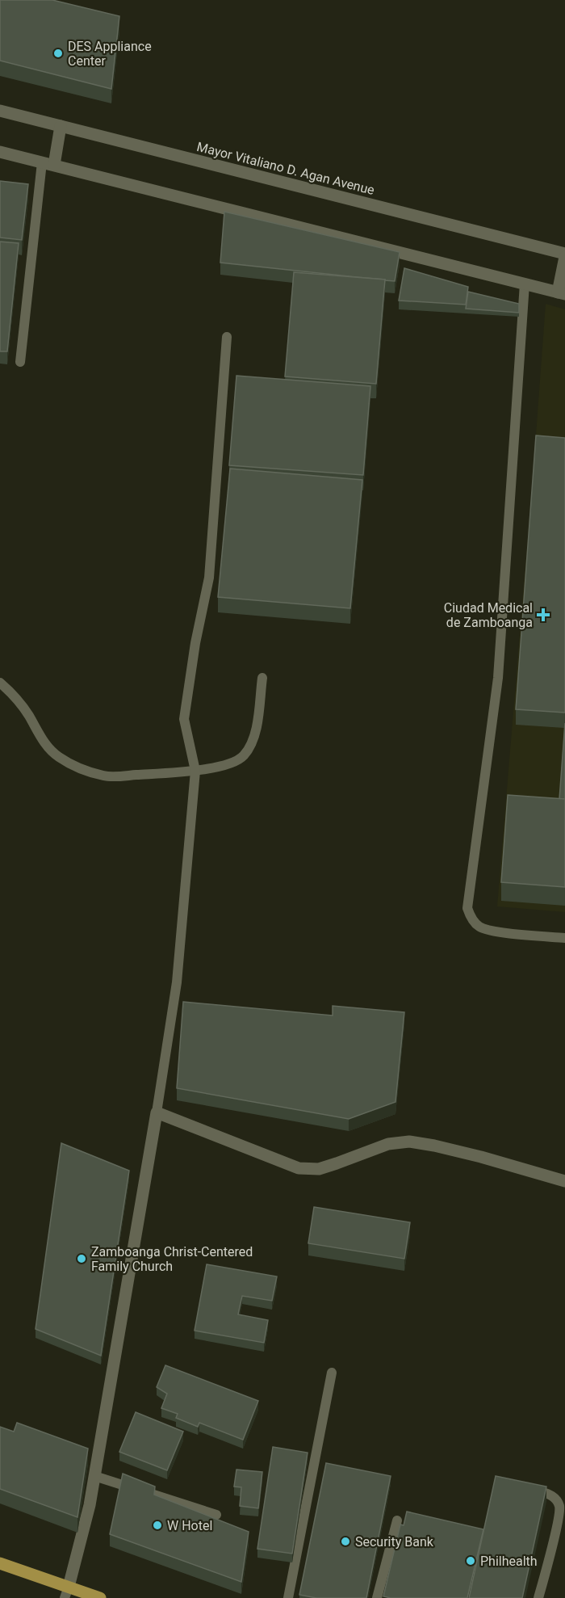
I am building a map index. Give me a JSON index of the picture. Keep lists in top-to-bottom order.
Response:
{
  "streets": {
    "main road": ["Mayor Vitaliano D. Agan Avenue"]
  },
  "places": {
    "other": [
      "DES Appliance Center",
      "Zamboanga Christ-Centered Family Church",
      "W Hotel",
      "Security Bank",
      "Philhealth"
    ],
    "health": ["Ciudad Medical de Zamboanga"]
  }
}
